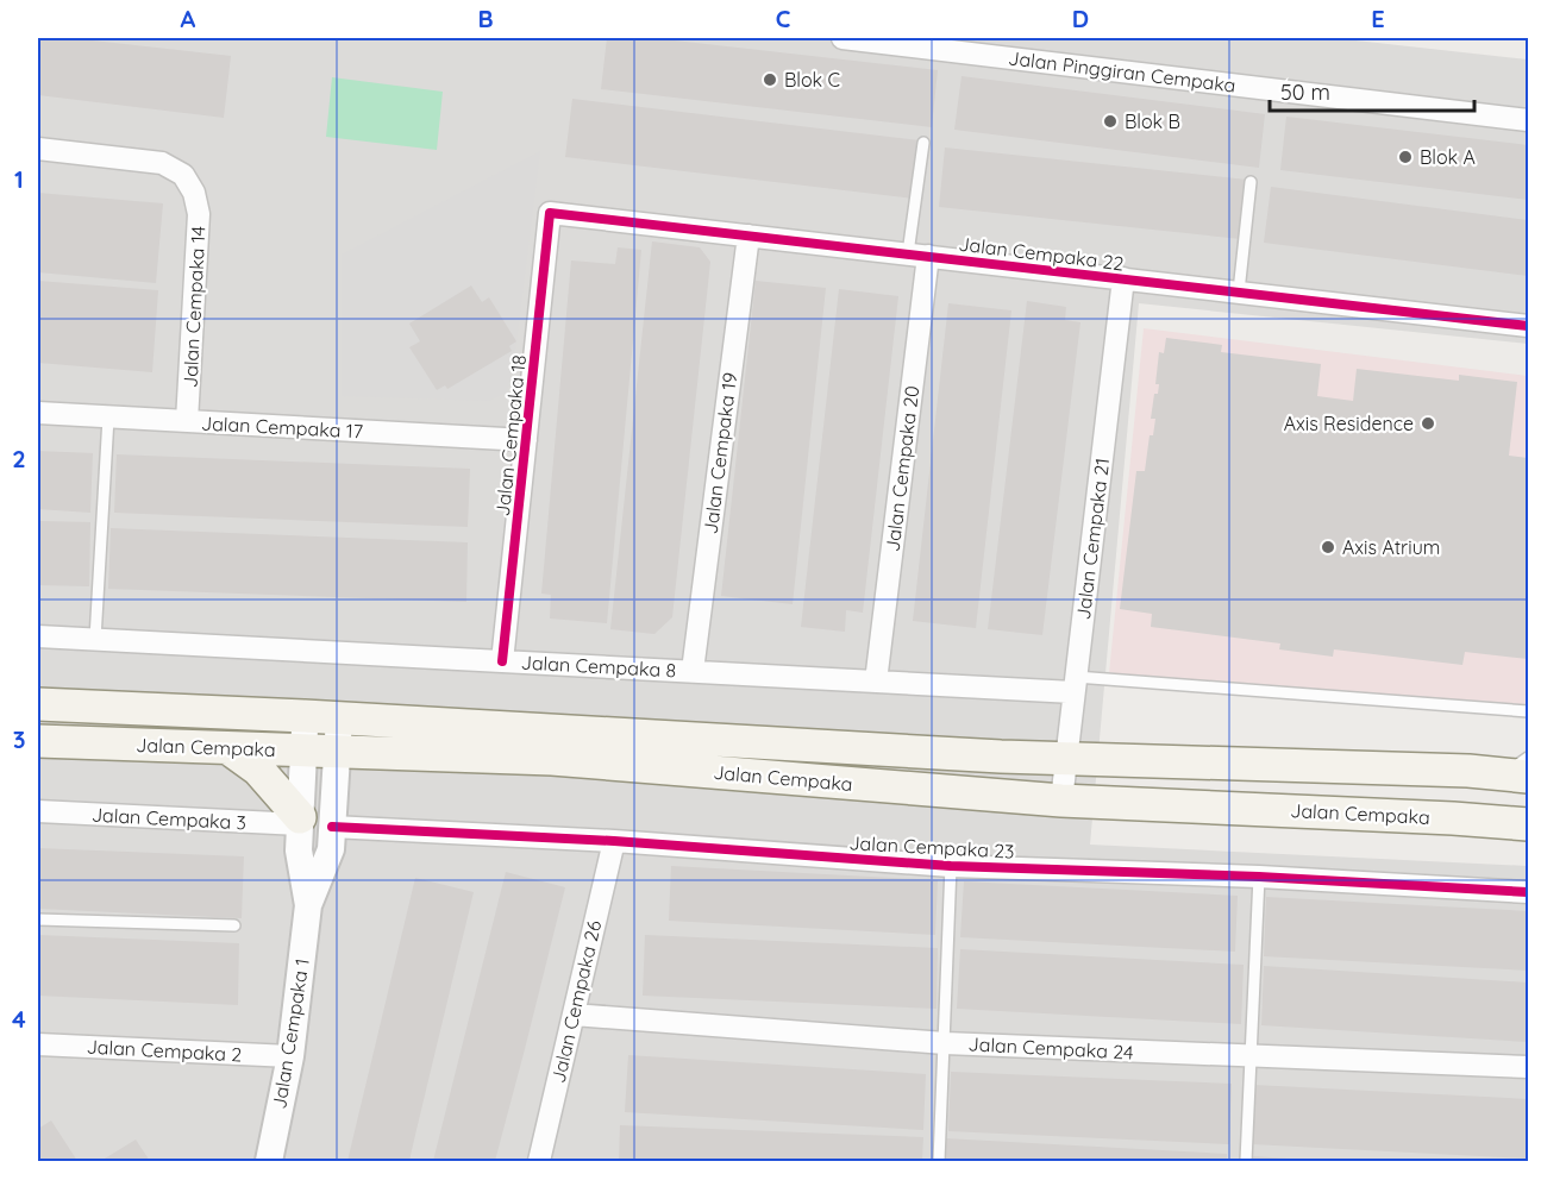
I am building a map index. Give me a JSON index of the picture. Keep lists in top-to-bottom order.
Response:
{
  "streets": {
    "main road": ["Jalan Cempaka"],
    "street": [
      "Jalan Pinggiran Cempaka",
      "Jalan Cempaka 22",
      "Jalan Cempaka 14",
      "Jalan Cempaka 17",
      "Jalan Cempaka 18",
      "Jalan Cempaka 19",
      "Jalan Cempaka 20",
      "Jalan Cempaka 21",
      "Jalan Cempaka 8",
      "Jalan Cempaka 3",
      "Jalan Cempaka 23",
      "Jalan Cempaka 26",
      "Jalan Cempaka 1",
      "Jalan Cempaka 24",
      "Jalan Cempaka 2"
    ]
  },
  "crossings": [
    ["Jalan Cempaka 22", "Jalan Cempaka 18"],
    ["Jalan Cempaka 22", "Jalan Cempaka 19"],
    ["Jalan Cempaka 22", "Jalan Cempaka 20"],
    ["Jalan Cempaka 22", "Jalan Cempaka 21"],
    ["Jalan Cempaka 14", "Jalan Cempaka 17"],
    ["Jalan Cempaka 17", "Jalan Cempaka 18"],
    ["Jalan Cempaka 18", "Jalan Cempaka 8"],
    ["Jalan Cempaka 19", "Jalan Cempaka 8"],
    ["Jalan Cempaka 20", "Jalan Cempaka 8"],
    ["Jalan Cempaka 21", "Jalan Cempaka 8"],
    ["Jalan Cempaka 21", "Jalan Cempaka"],
    ["Jalan Cempaka", "Jalan Cempaka 1"],
    ["Jalan Cempaka 3", "Jalan Cempaka 1"],
    ["Jalan Cempaka 23", "Jalan Cempaka 26"],
    ["Jalan Cempaka 23", "Jalan Cempaka 1"],
    ["Jalan Cempaka 26", "Jalan Cempaka 24"],
    ["Jalan Cempaka 1", "Jalan Cempaka 2"]
  ],
  "places": [
    "Blok C",
    "Blok B",
    "Blok A",
    "Axis Residence",
    "Axis Atrium"
  ],
  "scale_bar": "50 m",
  "grid": {
    "columns": [
      "A",
      "B",
      "C",
      "D",
      "E"
    ],
    "rows": [
      "1",
      "2",
      "3",
      "4"
    ]
  }
}
